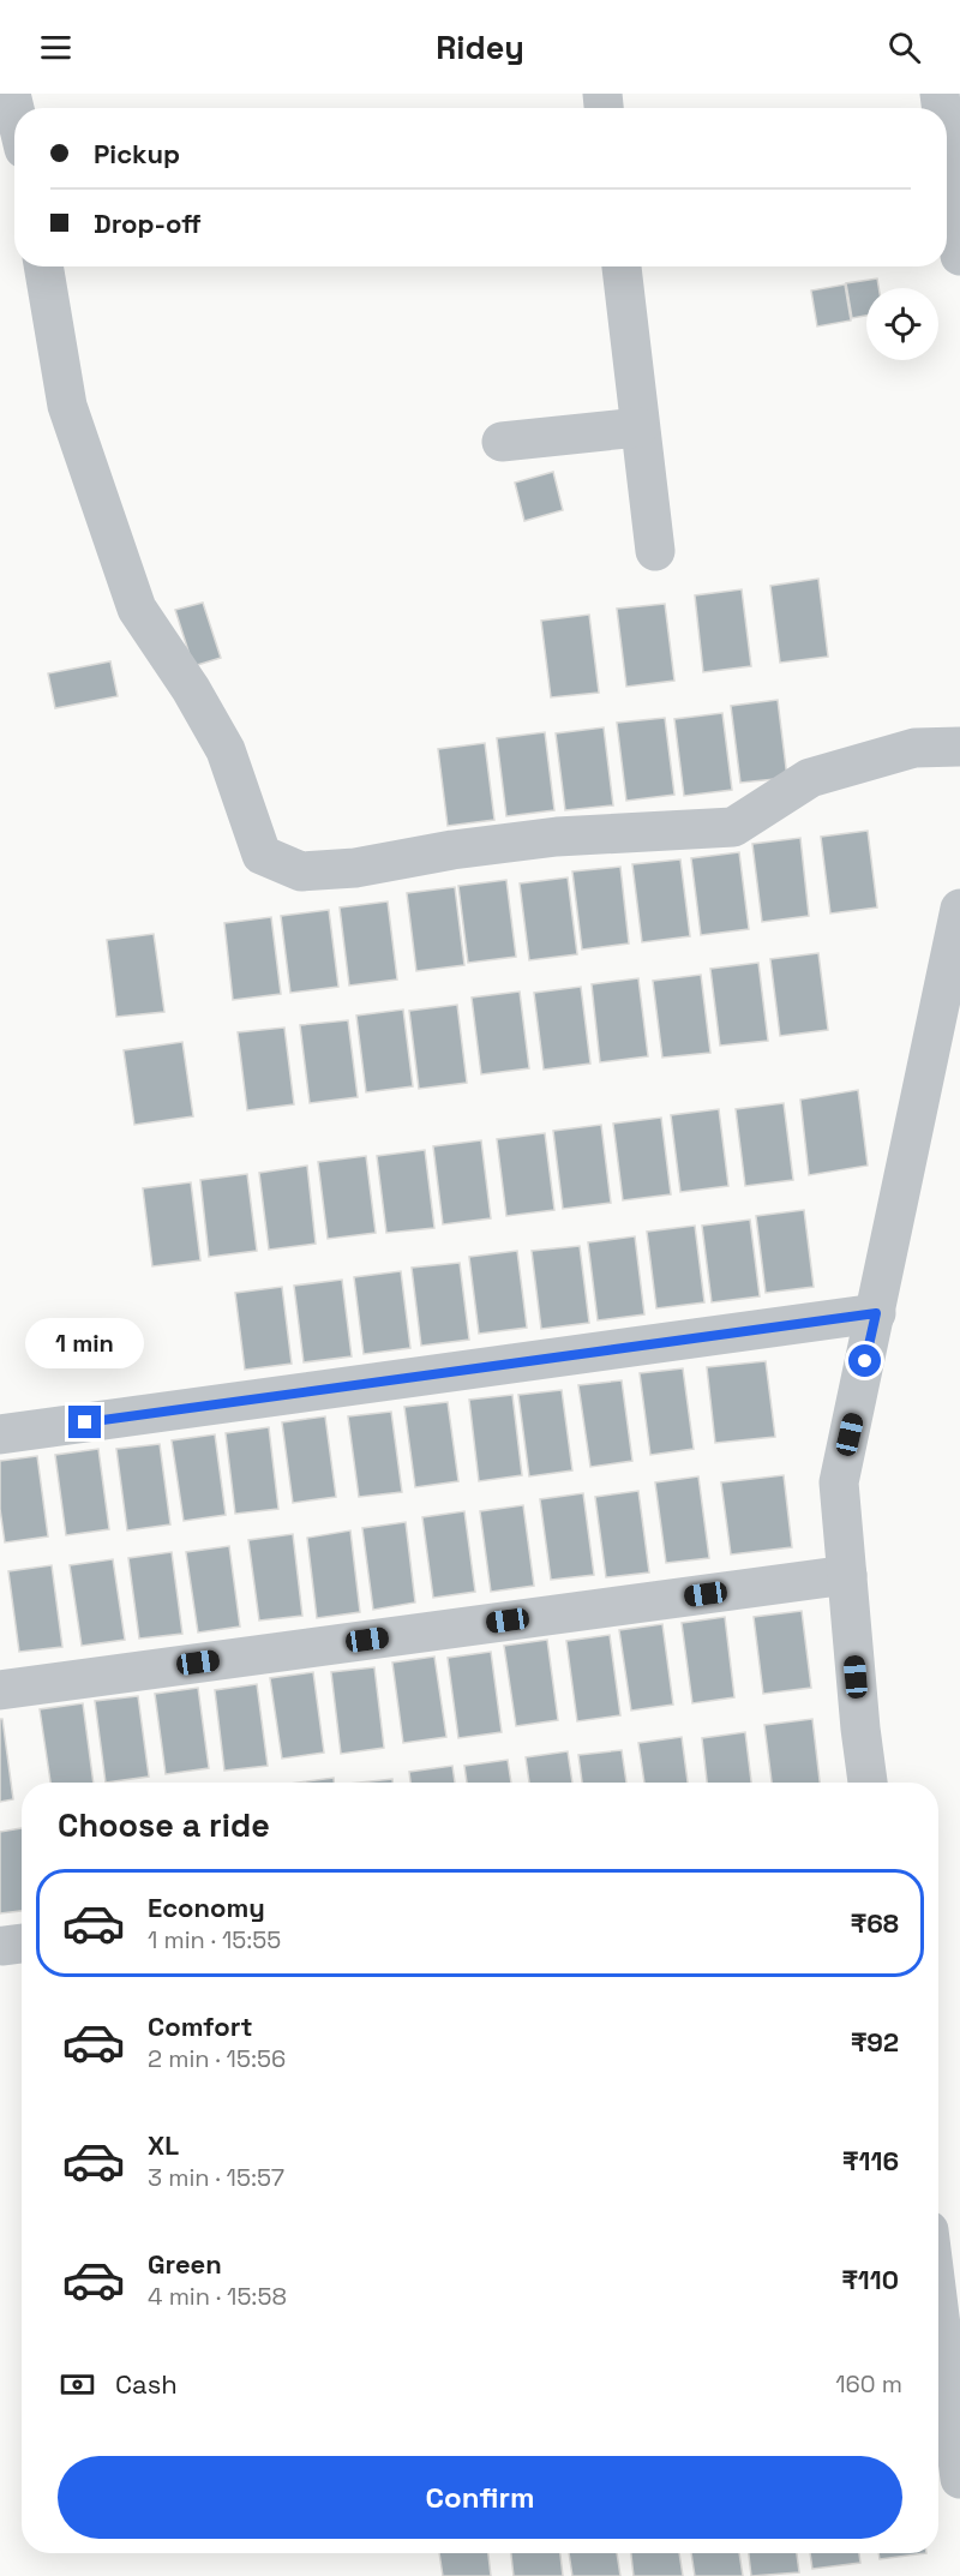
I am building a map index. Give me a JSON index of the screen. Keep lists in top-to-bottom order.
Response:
{
  "page": {
    "header": "Ridey",
    "banner": ["Pickup", "Drop-off"],
    "bubble": "1 min",
    "heading": "Choose a ride",
    "list": [
      {
        "name": "Economy",
        "note": "1 min · 15:55",
        "value": "₹68"
      },
      {
        "name": "Comfort",
        "note": "2 min · 15:56",
        "value": "₹92"
      },
      {
        "name": "XL",
        "note": "3 min · 15:57",
        "value": "₹116"
      },
      {
        "name": "Green",
        "note": "4 min · 15:58",
        "value": "₹110"
      }
    ],
    "pay": ["Cash", "160 m"],
    "buttons": "Confirm"
  }
}
